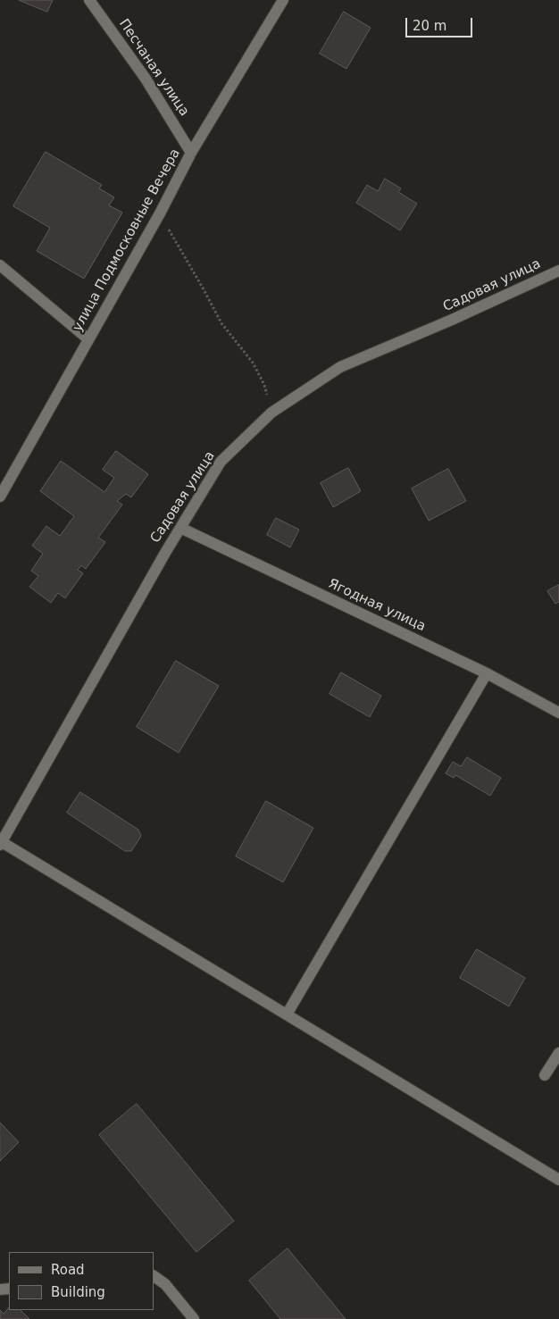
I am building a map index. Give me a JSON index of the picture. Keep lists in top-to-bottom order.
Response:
{
  "streets": {
    "street": [
      "Песчаная улица",
      "улица Подмосковные Вечера",
      "Садовая улица",
      "Ягодная улица"
    ]
  },
  "crossings": [
    ["Песчаная улица", "улица Подмосковные Вечера"],
    ["Садовая улица", "Ягодная улица"]
  ],
  "legend": ["Road", "Building"],
  "scale_bar": "20 m"
}
